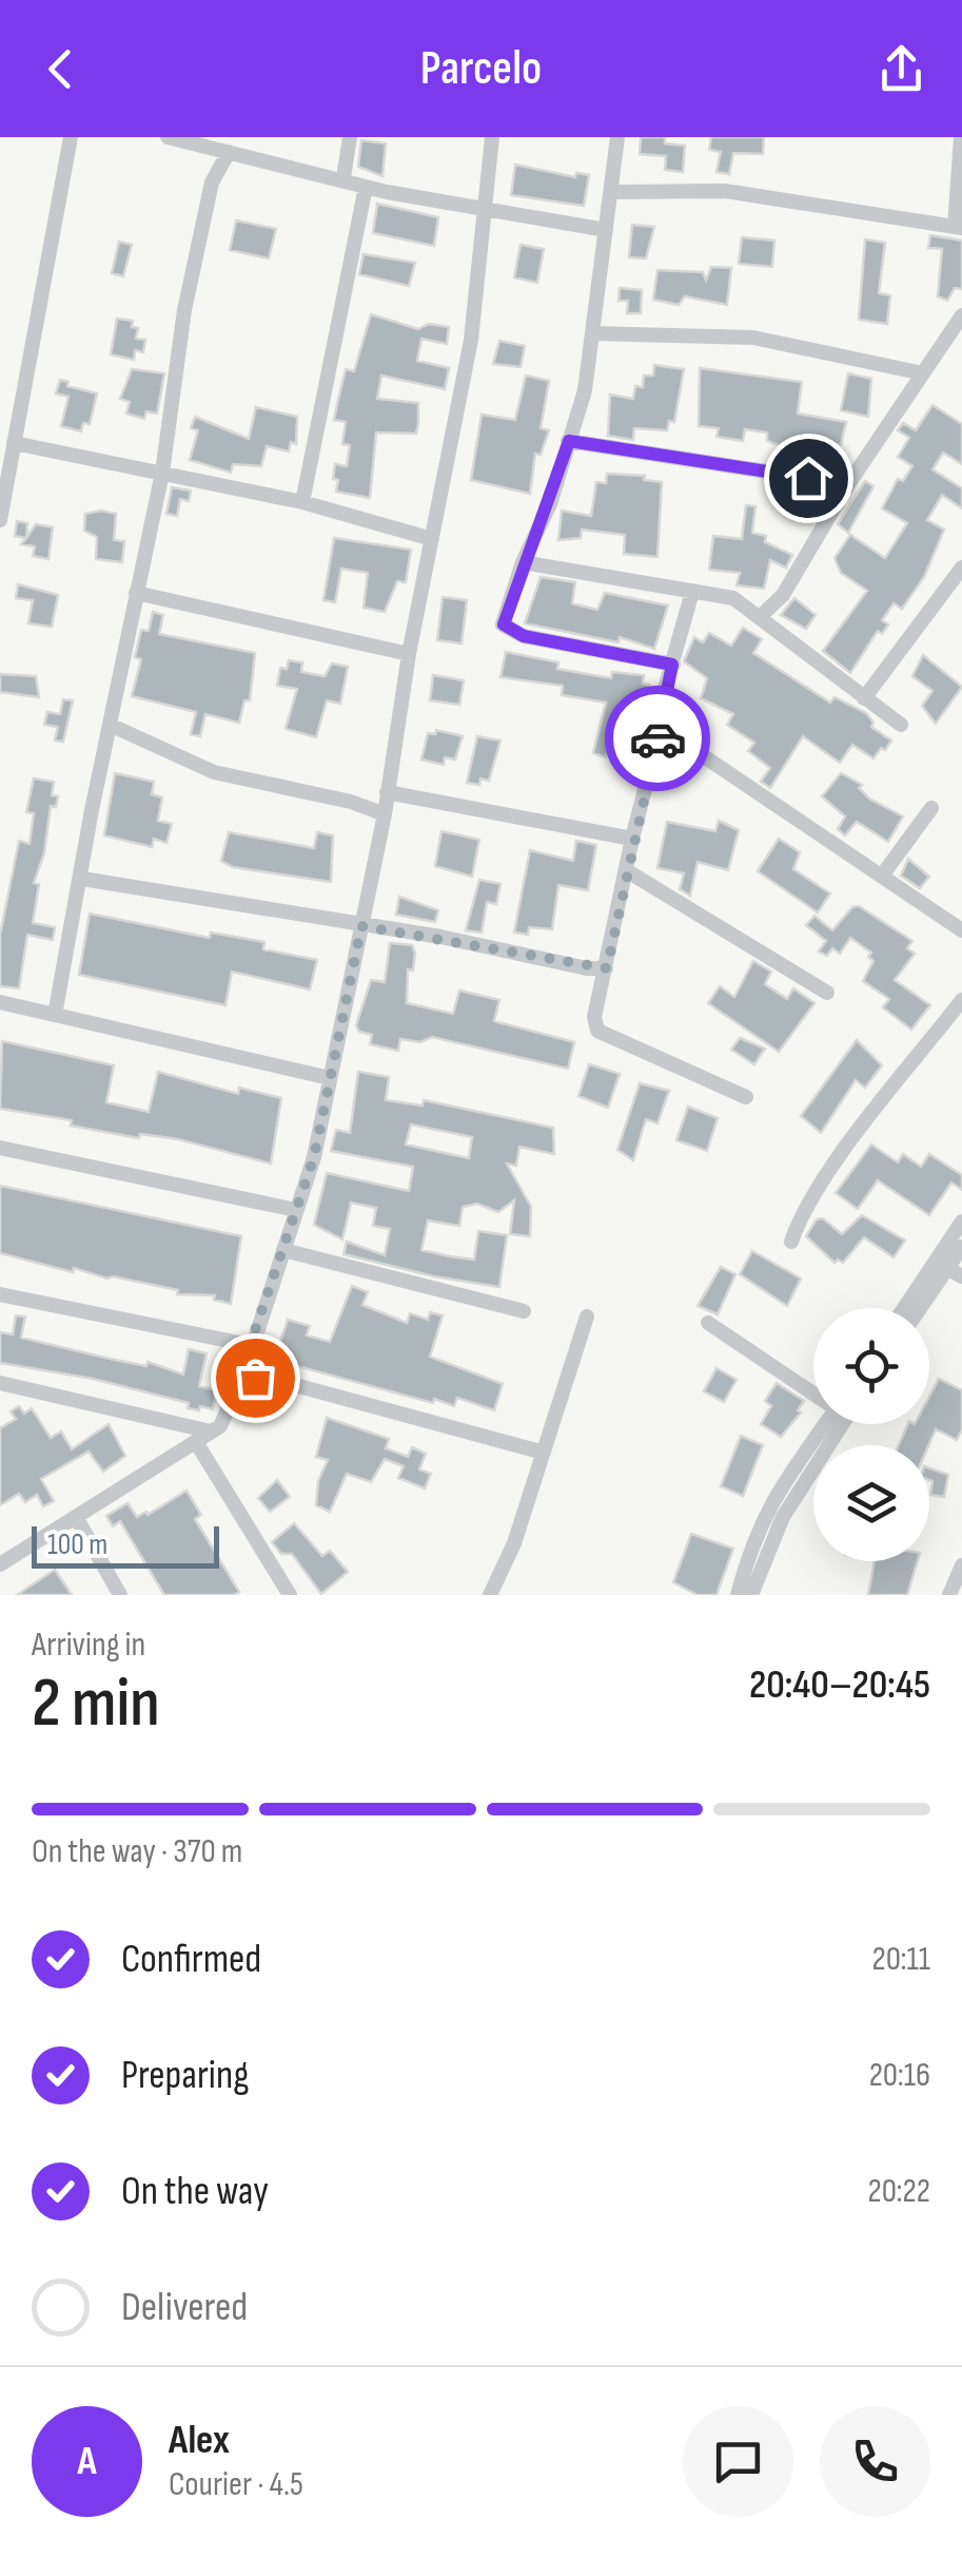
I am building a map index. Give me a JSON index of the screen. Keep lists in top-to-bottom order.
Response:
{
  "scale_bar": "100 m",
  "page": {
    "header": "Parcelo",
    "scale": "100 m",
    "heading": ["2 min", "Arriving in", "20:40–20:45"],
    "panel": ["Alex", "Courier · 4.5"],
    "bar": "On the way · 370 m",
    "list": [
      ["Confirmed", "20:11"],
      ["Preparing", "20:16"],
      ["On the way", "20:22"],
      "Delivered"
    ],
    "round": "A"
  }
}
